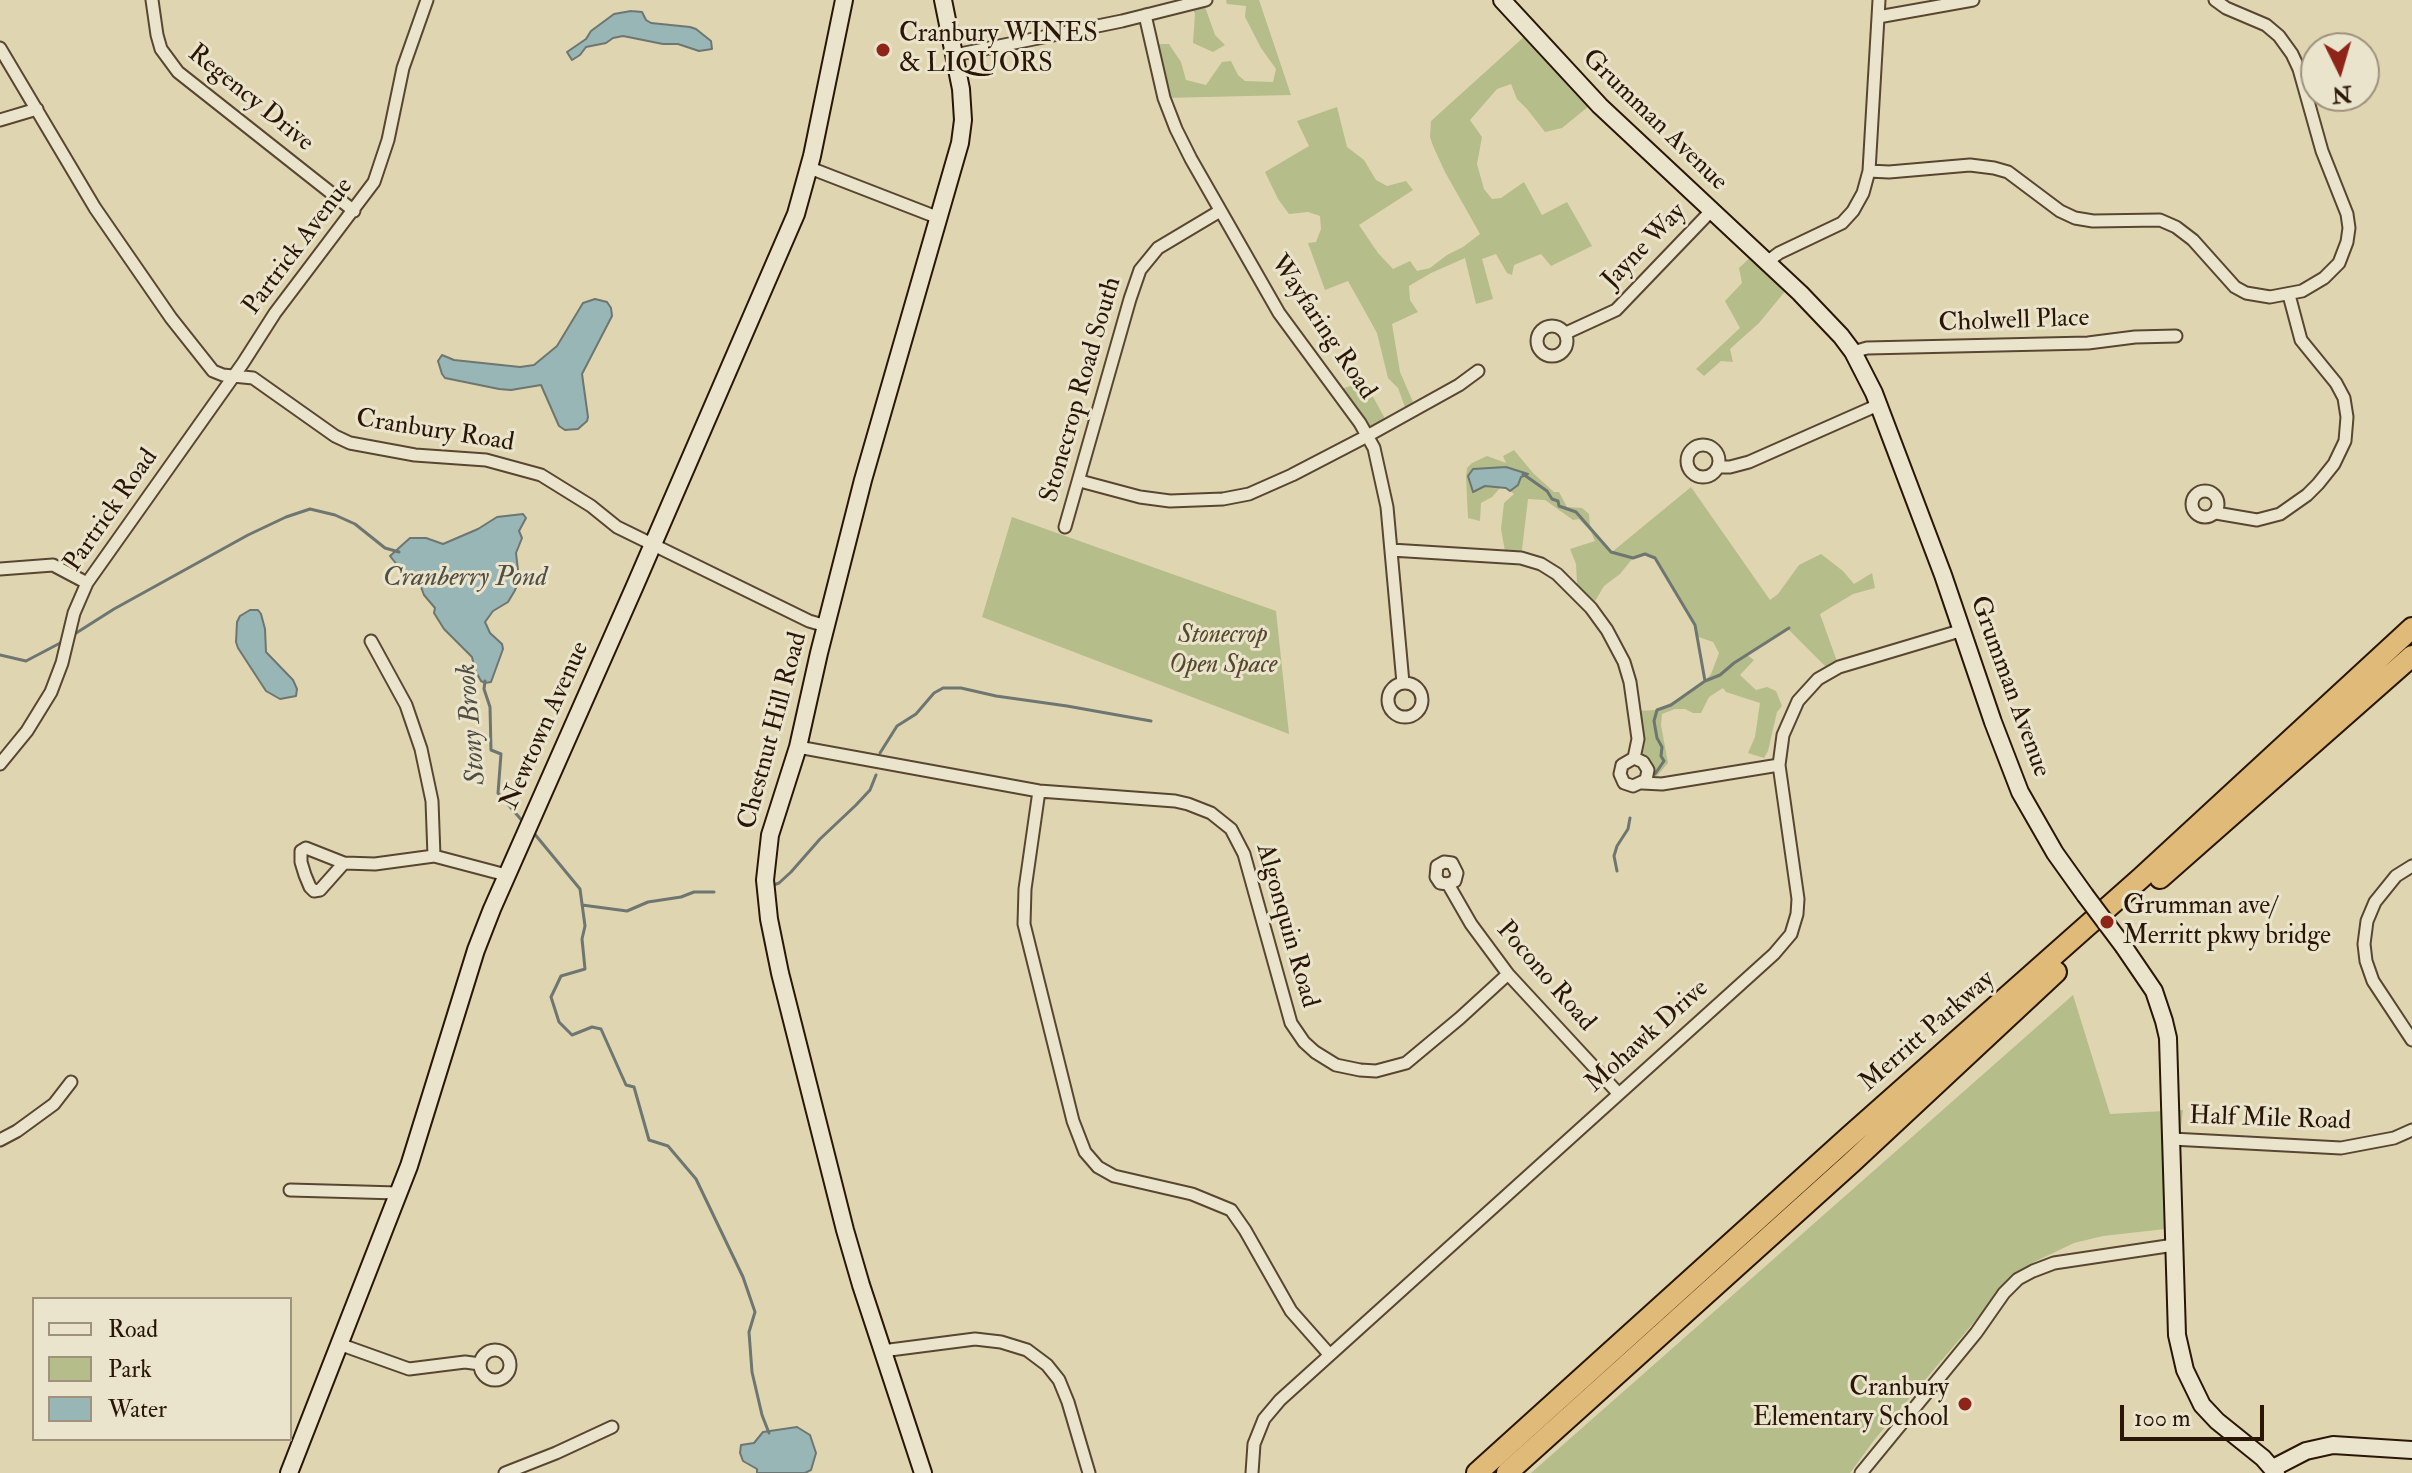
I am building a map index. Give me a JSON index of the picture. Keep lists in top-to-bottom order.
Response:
{
  "streets": {
    "highway": ["Merritt Parkway"],
    "street": [
      "Regency Drive",
      "Grumman Avenue",
      "Partrick Avenue",
      "Jayne Way",
      "Cholwell Place",
      "Wayfaring Road",
      "Stonecrop Road South",
      "Cranbury Road",
      "Partrick Road",
      "Newtown Avenue",
      "Chestnut Hill Road",
      "Algonquin Road",
      "Pocono Road",
      "Mohawk Drive",
      "Half Mile Road"
    ]
  },
  "crossings": [
    ["Regency Drive", "Partrick Avenue"],
    ["Grumman Avenue", "Jayne Way"],
    ["Grumman Avenue", "Cholwell Place"],
    ["Grumman Avenue", "Mohawk Drive"],
    ["Grumman Avenue", "Half Mile Road"],
    ["Partrick Avenue", "Cranbury Road"],
    ["Partrick Avenue", "Partrick Road"],
    ["Wayfaring Road", "Stonecrop Road South"],
    ["Cranbury Road", "Partrick Road"],
    ["Cranbury Road", "Newtown Avenue"],
    ["Cranbury Road", "Chestnut Hill Road"],
    ["Chestnut Hill Road", "Algonquin Road"],
    ["Algonquin Road", "Pocono Road"],
    ["Pocono Road", "Mohawk Drive"]
  ],
  "water": ["Cranberry Pond", "Stony Brook"],
  "parks": ["Stonecrop Open Space"],
  "places": ["Cranbury WINES & LIQUORS", "Grumman ave/ Merritt pkwy bridge", "Cranbury Elementary School"],
  "legend": ["Road", "Park", "Water"],
  "scale_bar": "100 m",
  "north": "bottom"
}
